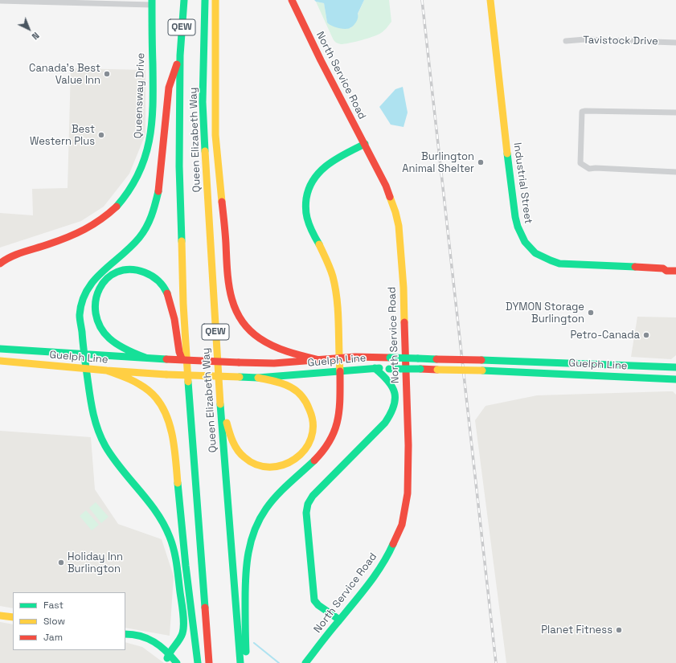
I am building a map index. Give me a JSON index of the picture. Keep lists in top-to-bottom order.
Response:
{
  "streets": {
    "main road": [
      "QEW",
      "North Service Road",
      "Queensway Drive",
      "Queen Elizabeth Way",
      "Industrial Street",
      "Guelph Line"
    ],
    "street": ["Tavistock Drive"]
  },
  "places": [
    "Canada's Best Value Inn",
    "Best Western Plus",
    "Burlington Animal Shelter",
    "DYMON Storage Burlington",
    "Petro-Canada",
    "Holiday Inn Burlington",
    "Planet Fitness"
  ],
  "legend": ["Fast", "Slow", "Jam"],
  "north": "bottom right"
}
